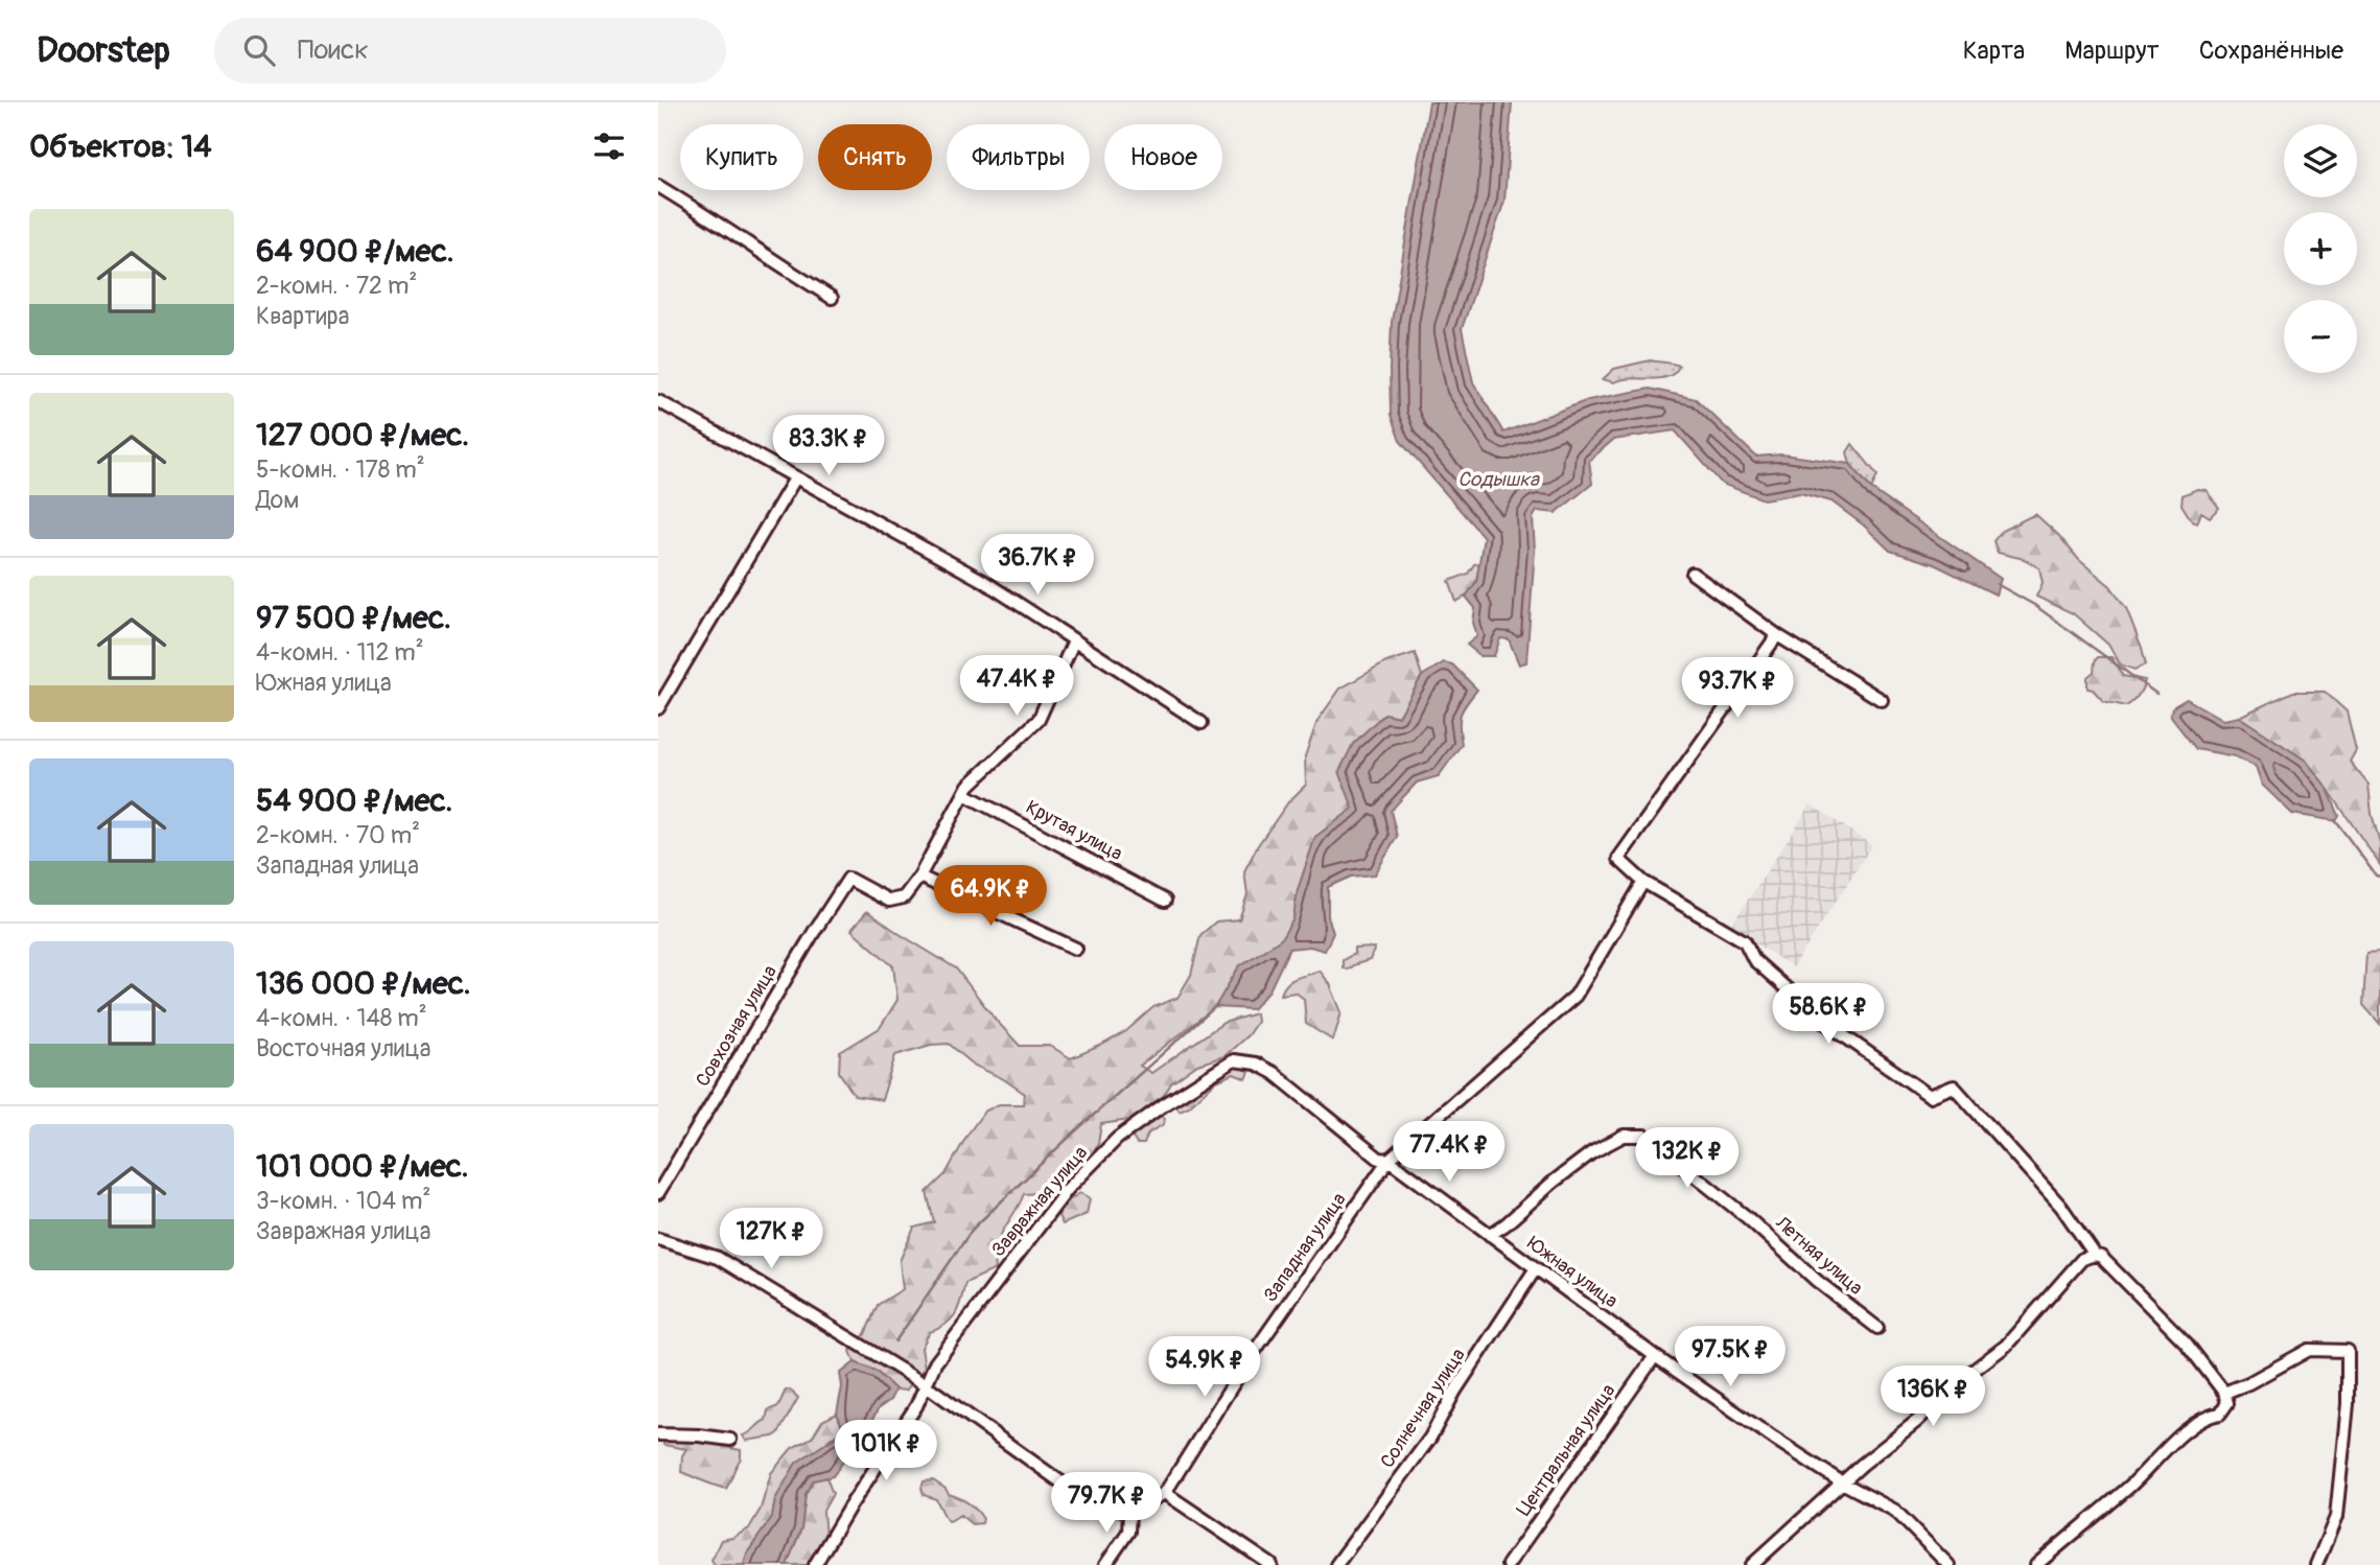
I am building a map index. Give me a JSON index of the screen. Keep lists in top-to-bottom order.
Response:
{
  "streets": {
    "street": [
      "Крутая улица",
      "Совхозная улица",
      "Завражная улица",
      "Западная улица",
      "Летняя улица",
      "Южная улица",
      "Солнечная улица",
      "Центральная улица"
    ]
  },
  "crossings": [
    ["Завражная улица", "Западная улица"],
    ["Завражная улица", "Южная улица"],
    ["Западная улица", "Южная улица"],
    ["Летняя улица", "Южная улица"],
    ["Южная улица", "Солнечная улица"],
    ["Южная улица", "Центральная улица"]
  ],
  "water": ["Содышка"],
  "page": {
    "header": "Doorstep",
    "search": "Поиск",
    "nav": ["Карта", "Маршрут", "Сохранённые"],
    "heading": "Объектов: 14",
    "map_buttons": ["+", "−"],
    "chip": [
      "Купить",
      "Снять",
      "Фильтры",
      "Новое"
    ],
    "list": [
      {
        "name": "64 900 ₽/мес.",
        "note": "2-комн. · 72 m² · Квартира"
      },
      {
        "name": "127 000 ₽/мес.",
        "note": "5-комн. · 178 m² · Дом"
      },
      {
        "name": "97 500 ₽/мес.",
        "note": "4-комн. · 112 m² · Южная улица"
      },
      {
        "name": "54 900 ₽/мес.",
        "note": "2-комн. · 70 m² · Западная улица"
      },
      {
        "name": "136 000 ₽/мес.",
        "note": "4-комн. · 148 m² · Восточная улица"
      },
      {
        "name": "101 000 ₽/мес.",
        "note": "3-комн. · 104 m² · Завражная улица"
      }
    ],
    "price": [
      "83.3K ₽",
      "36.7K ₽",
      "47.4K ₽",
      "93.7K ₽",
      "64.9K ₽",
      "58.6K ₽",
      "77.4K ₽",
      "132K ₽",
      "127K ₽",
      "97.5K ₽",
      "54.9K ₽",
      "136K ₽",
      "101K ₽",
      "79.7K ₽"
    ]
  }
}
